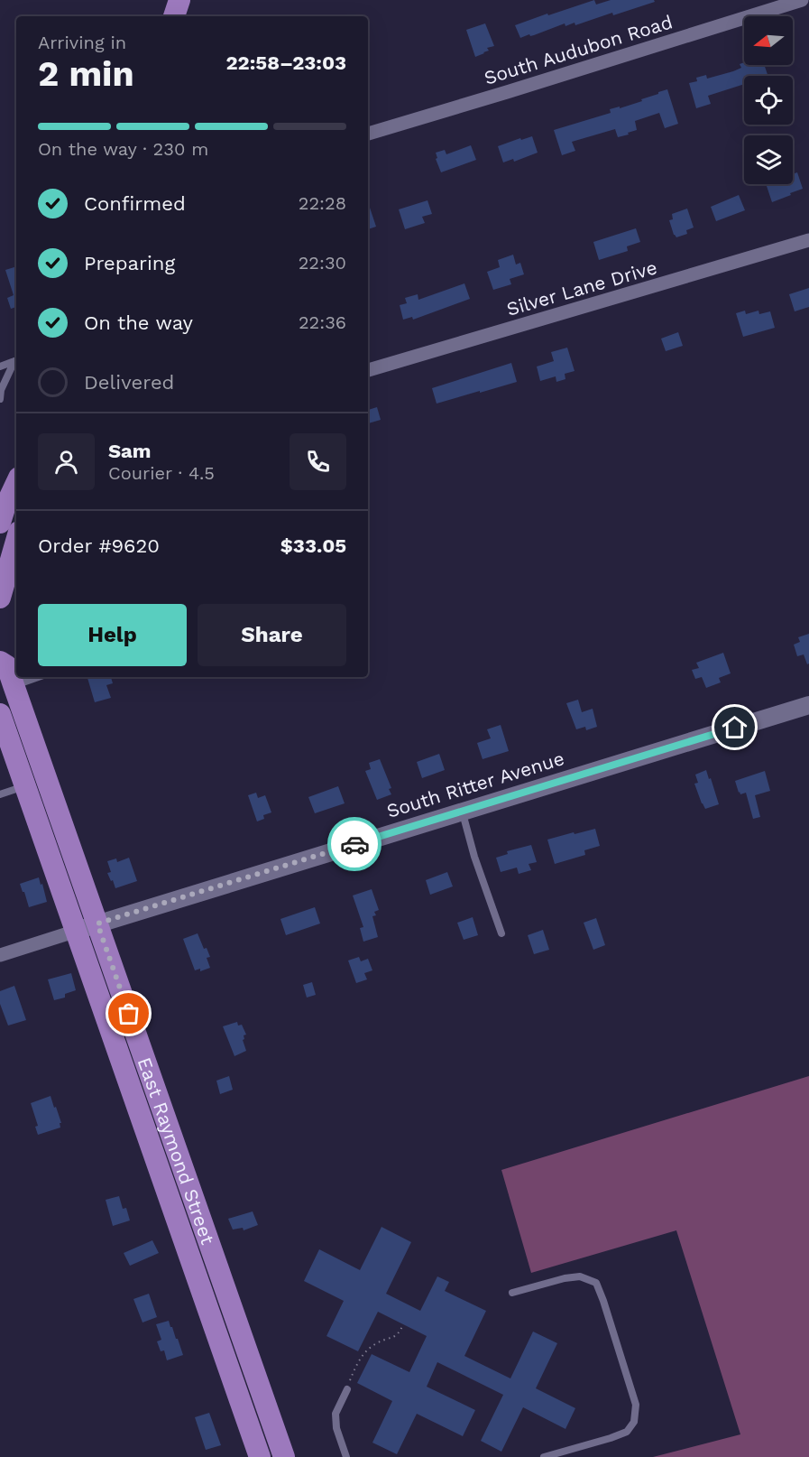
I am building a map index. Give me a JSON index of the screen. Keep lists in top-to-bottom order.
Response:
{
  "streets": {
    "main road": ["East Raymond Street"],
    "street": ["South Audubon Road", "Silver Lane Drive", "South Ritter Avenue"]
  },
  "crossings": [
    ["South Ritter Avenue", "East Raymond Street"]
  ],
  "north": "left",
  "page": {
    "heading": ["2 min", "Arriving in", "22:58–23:03"],
    "panel": [
      "Sam",
      "Courier · 4.5",
      "Order #9620",
      "$33.05"
    ],
    "bar": "On the way · 230 m",
    "list": [
      ["Confirmed", "22:28"],
      ["Preparing", "22:30"],
      ["On the way", "22:36"],
      "Delivered"
    ],
    "buttons": ["Help", "Share"]
  }
}
